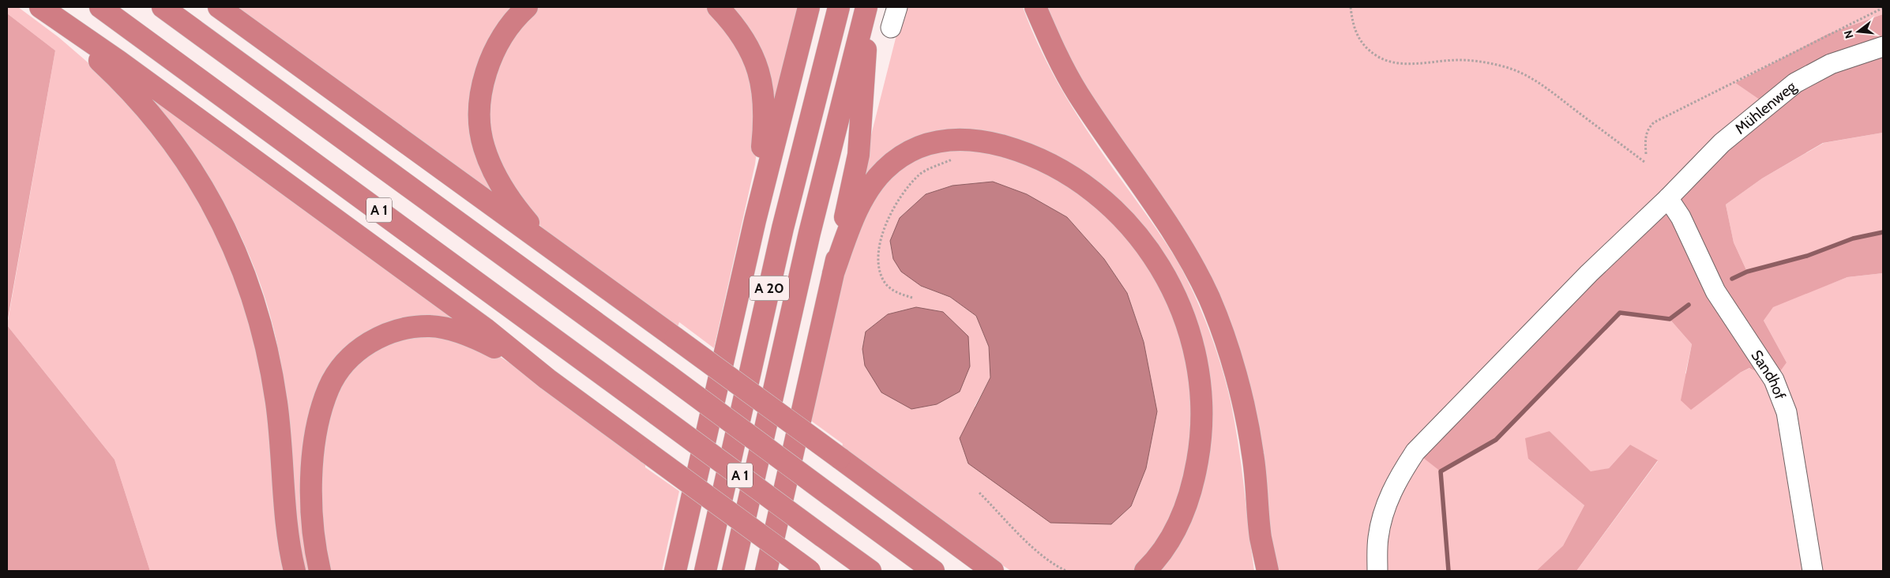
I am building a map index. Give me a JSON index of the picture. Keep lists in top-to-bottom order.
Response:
{
  "streets": {
    "highway": ["A 1", "A 20"],
    "street": ["Mühlenweg", "Sandhof"]
  },
  "crossings": [
    ["Mühlenweg", "Sandhof"]
  ],
  "north": "left"
}
